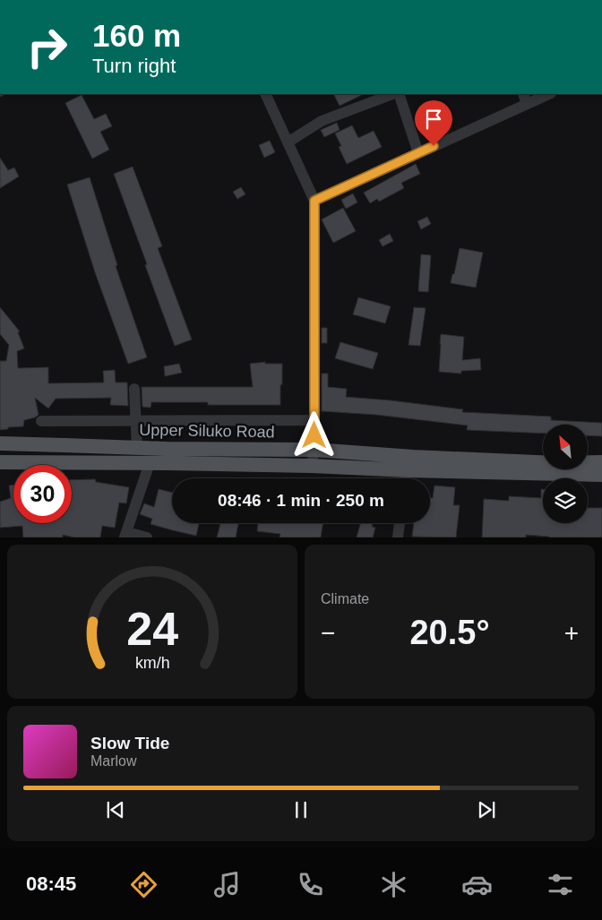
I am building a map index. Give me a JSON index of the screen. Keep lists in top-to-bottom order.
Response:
{
  "streets": {
    "main road": ["Upper Siluko Road"]
  },
  "north": "top left",
  "page": {
    "turn": ["160 m", "Turn right"],
    "limit": "30",
    "trip": "08:46 · 1 min · 250 m",
    "tile": "Climate",
    "heat": ["−", "20.5°", "+"],
    "song": ["Slow Tide", "Marlow"],
    "tabs": "08:45",
    "gauge": ["24", "km/h"]
  }
}
